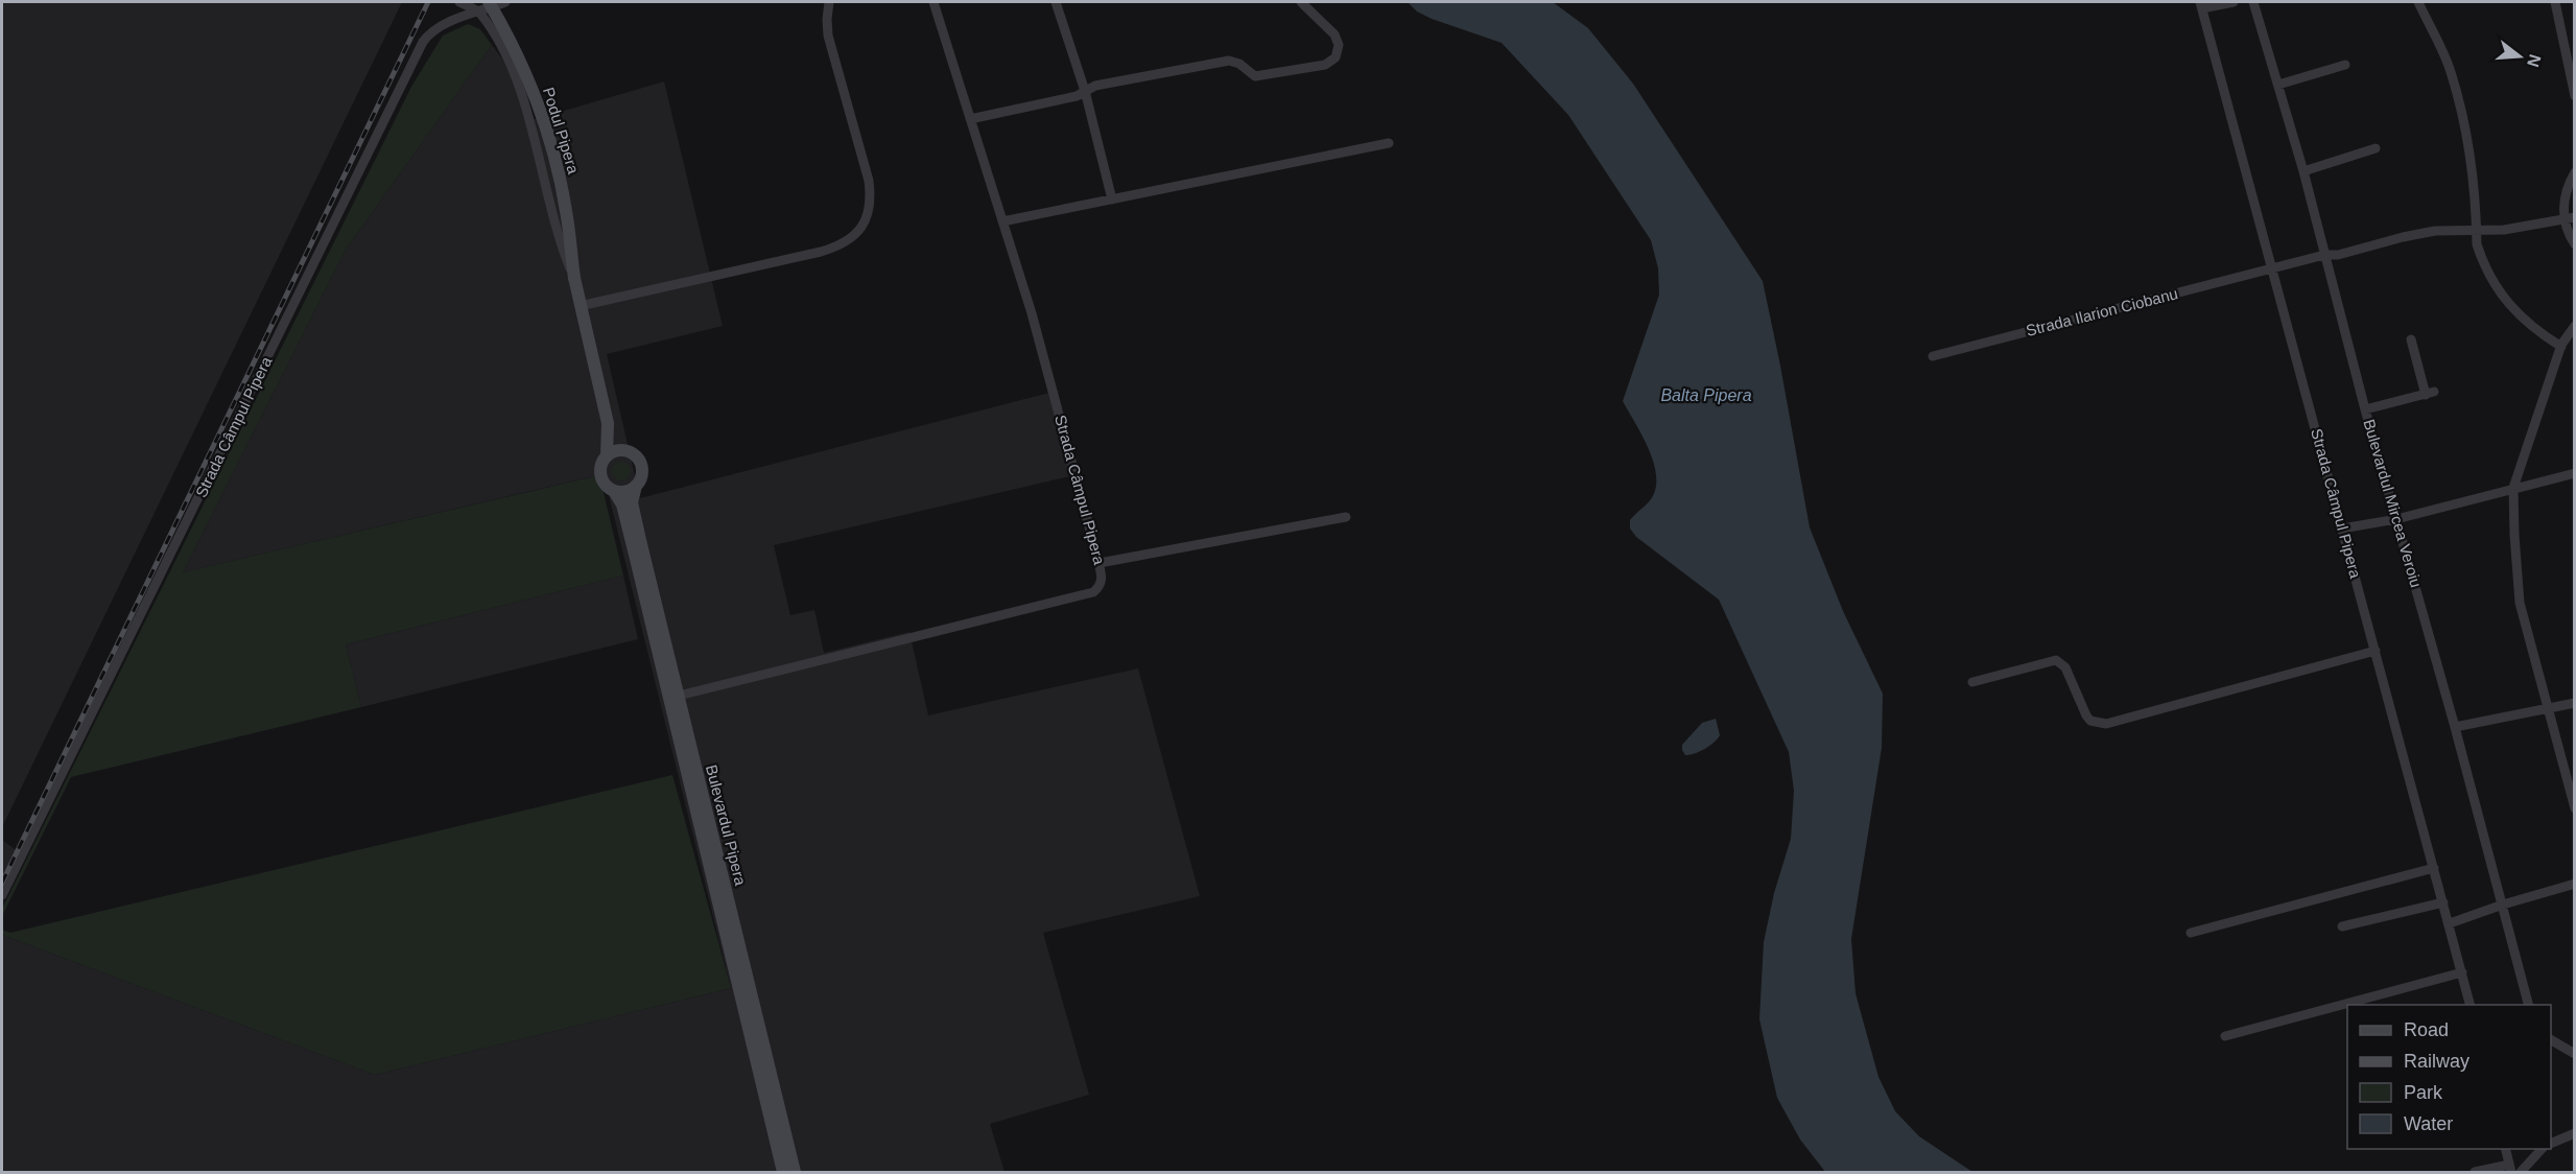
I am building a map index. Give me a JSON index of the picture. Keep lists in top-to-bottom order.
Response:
{
  "streets": {
    "main road": ["Podul Pipera", "Bulevardul Pipera"],
    "street": ["Strada Ilarion Ciobanu", "Strada Câmpul Pipera", "Bulevardul Mircea Veroiu"]
  },
  "crossings": [
    ["Strada Ilarion Ciobanu", "Strada Câmpul Pipera"],
    ["Strada Ilarion Ciobanu", "Bulevardul Mircea Veroiu"],
    ["Strada Câmpul Pipera", "Bulevardul Pipera"]
  ],
  "water": ["Balta Pipera"],
  "legend": [
    "Road",
    "Railway",
    "Park",
    "Water"
  ],
  "north": "right"
}
